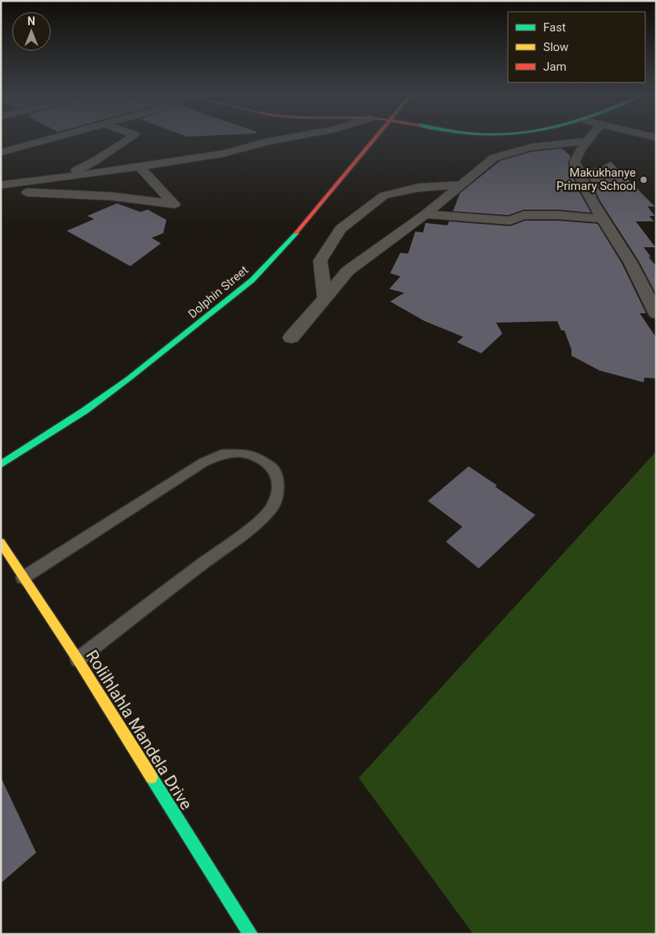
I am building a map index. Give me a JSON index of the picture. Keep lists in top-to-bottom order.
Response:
{
  "streets": {
    "street": ["Dolphin Street", "Rolilhlahla Mandela Drive"]
  },
  "places": ["Makukhanye Primary School"],
  "legend": ["Fast", "Slow", "Jam"],
  "north": "top"
}
